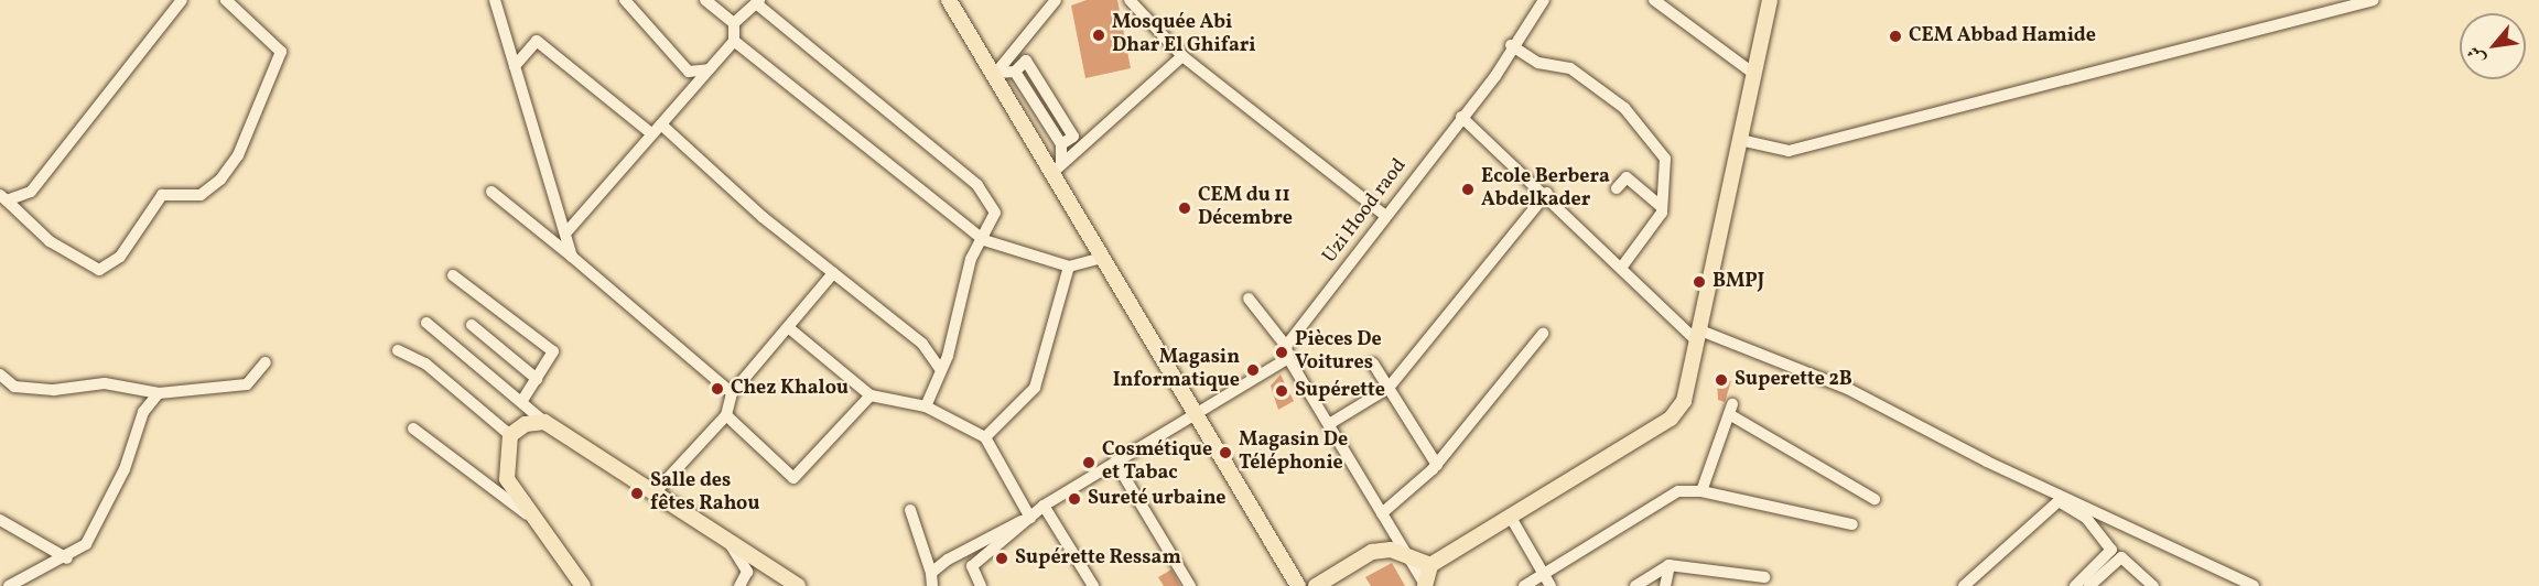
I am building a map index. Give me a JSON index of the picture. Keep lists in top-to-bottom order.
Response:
{
  "streets": {
    "street": ["Uzi Hood raod"]
  },
  "places": [
    "Mosquée Abi Dhar El Ghifari",
    "CEM Abbad Hamide",
    "Ecole Berbera Abdelkader",
    "CEM du 11 Décembre",
    "BMPJ",
    "Pièces De Voitures",
    "Magasin Informatique",
    "Superette 2B",
    "Chez Khalou",
    "Supérette",
    "Magasin De Téléphonie",
    "Cosmétique et Tabac",
    "Salle des fêtes Rahou",
    "Sureté urbaine",
    "Supérette Ressam"
  ],
  "north": "bottom left"
}
